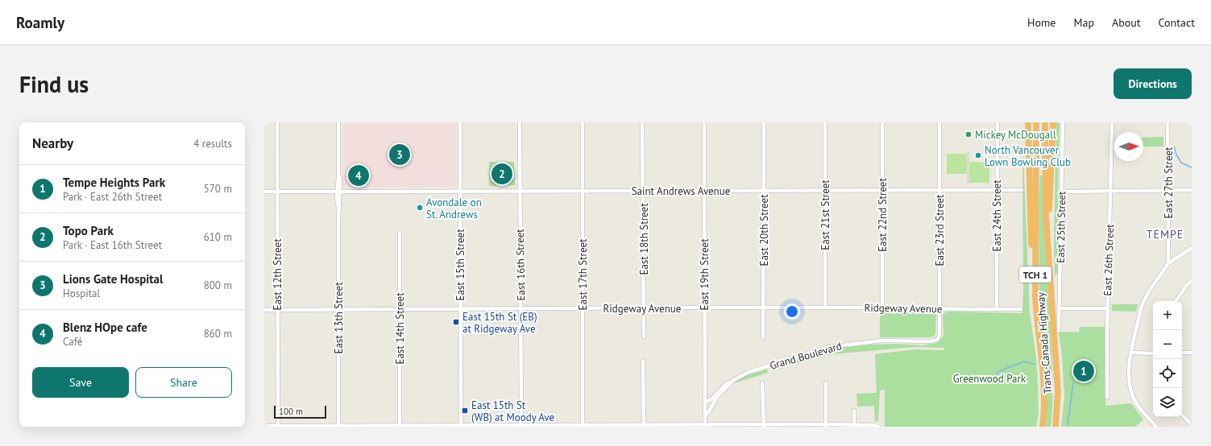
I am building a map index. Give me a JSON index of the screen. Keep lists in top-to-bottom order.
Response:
{
  "streets": {
    "highway": ["TCH 1", "Trans-Canada Highway"],
    "street": [
      "East 27th Street",
      "Saint Andrews Avenue",
      "East 21st Street",
      "East 22nd Street",
      "East 24th Street",
      "East 25th Street",
      "East 20th Street",
      "East 23rd Street",
      "East 18th Street",
      "East 26th Street",
      "East 15th Street",
      "East 16th Street",
      "East 12th Street",
      "East 17th Street",
      "East 19th Street",
      "Ridgeway Avenue",
      "East 13th Street",
      "East 14th Street",
      "Grand Boulevard"
    ]
  },
  "crossings": [
    ["Saint Andrews Avenue", "East 21st Street"],
    ["Saint Andrews Avenue", "East 22nd Street"],
    ["Saint Andrews Avenue", "East 24th Street"],
    ["Saint Andrews Avenue", "East 20th Street"],
    ["Saint Andrews Avenue", "East 23rd Street"],
    ["Saint Andrews Avenue", "East 18th Street"],
    ["Saint Andrews Avenue", "East 15th Street"],
    ["Saint Andrews Avenue", "East 16th Street"],
    ["Saint Andrews Avenue", "East 12th Street"],
    ["Saint Andrews Avenue", "East 17th Street"],
    ["Saint Andrews Avenue", "East 19th Street"],
    ["Saint Andrews Avenue", "East 13th Street"],
    ["East 21st Street", "Ridgeway Avenue"],
    ["East 22nd Street", "Ridgeway Avenue"],
    ["East 24th Street", "Ridgeway Avenue"],
    ["East 20th Street", "Ridgeway Avenue"],
    ["East 23rd Street", "Ridgeway Avenue"],
    ["East 23rd Street", "Grand Boulevard"],
    ["East 18th Street", "Ridgeway Avenue"],
    ["East 15th Street", "Ridgeway Avenue"],
    ["East 16th Street", "Ridgeway Avenue"],
    ["East 12th Street", "Ridgeway Avenue"],
    ["East 17th Street", "Ridgeway Avenue"],
    ["East 19th Street", "Ridgeway Avenue"],
    ["East 19th Street", "Grand Boulevard"],
    ["Ridgeway Avenue", "East 13th Street"],
    ["Ridgeway Avenue", "East 14th Street"]
  ],
  "districts": ["TEMPE"],
  "parks": ["Greenwood Park"],
  "places": {
    "other": ["Mickey McDougall", "North Vancouver Lown Bowling Club", "Avondale on St. Andrews"],
    "transit": ["East 15th St (EB) at Ridgeway Ave", "East 15th St (WB) at Moody Ave"]
  },
  "scale_bar": "100 m",
  "north": "right",
  "page": {
    "header": "Roamly",
    "nav": [
      "Home",
      "Map",
      "About",
      "Contact"
    ],
    "buttons": [
      "Directions",
      ["Save", "Share"]
    ],
    "title": "Find us",
    "heading": ["Nearby", "4 results"],
    "pins": [
      "3",
      "2",
      "4",
      "1"
    ],
    "list": [
      {
        "mark": "1",
        "name": "Tempe Heights Park",
        "note": "Park · East 26th Street",
        "value": "570 m"
      },
      {
        "mark": "2",
        "name": "Topo Park",
        "note": "Park · East 16th Street",
        "value": "610 m"
      },
      {
        "mark": "3",
        "name": "Lions Gate Hospital",
        "note": "Hospital",
        "value": "800 m"
      },
      {
        "mark": "4",
        "name": "Blenz HOpe cafe",
        "note": "Café",
        "value": "860 m"
      }
    ],
    "map_buttons": ["+", "−"],
    "scale": "100 m"
  }
}
